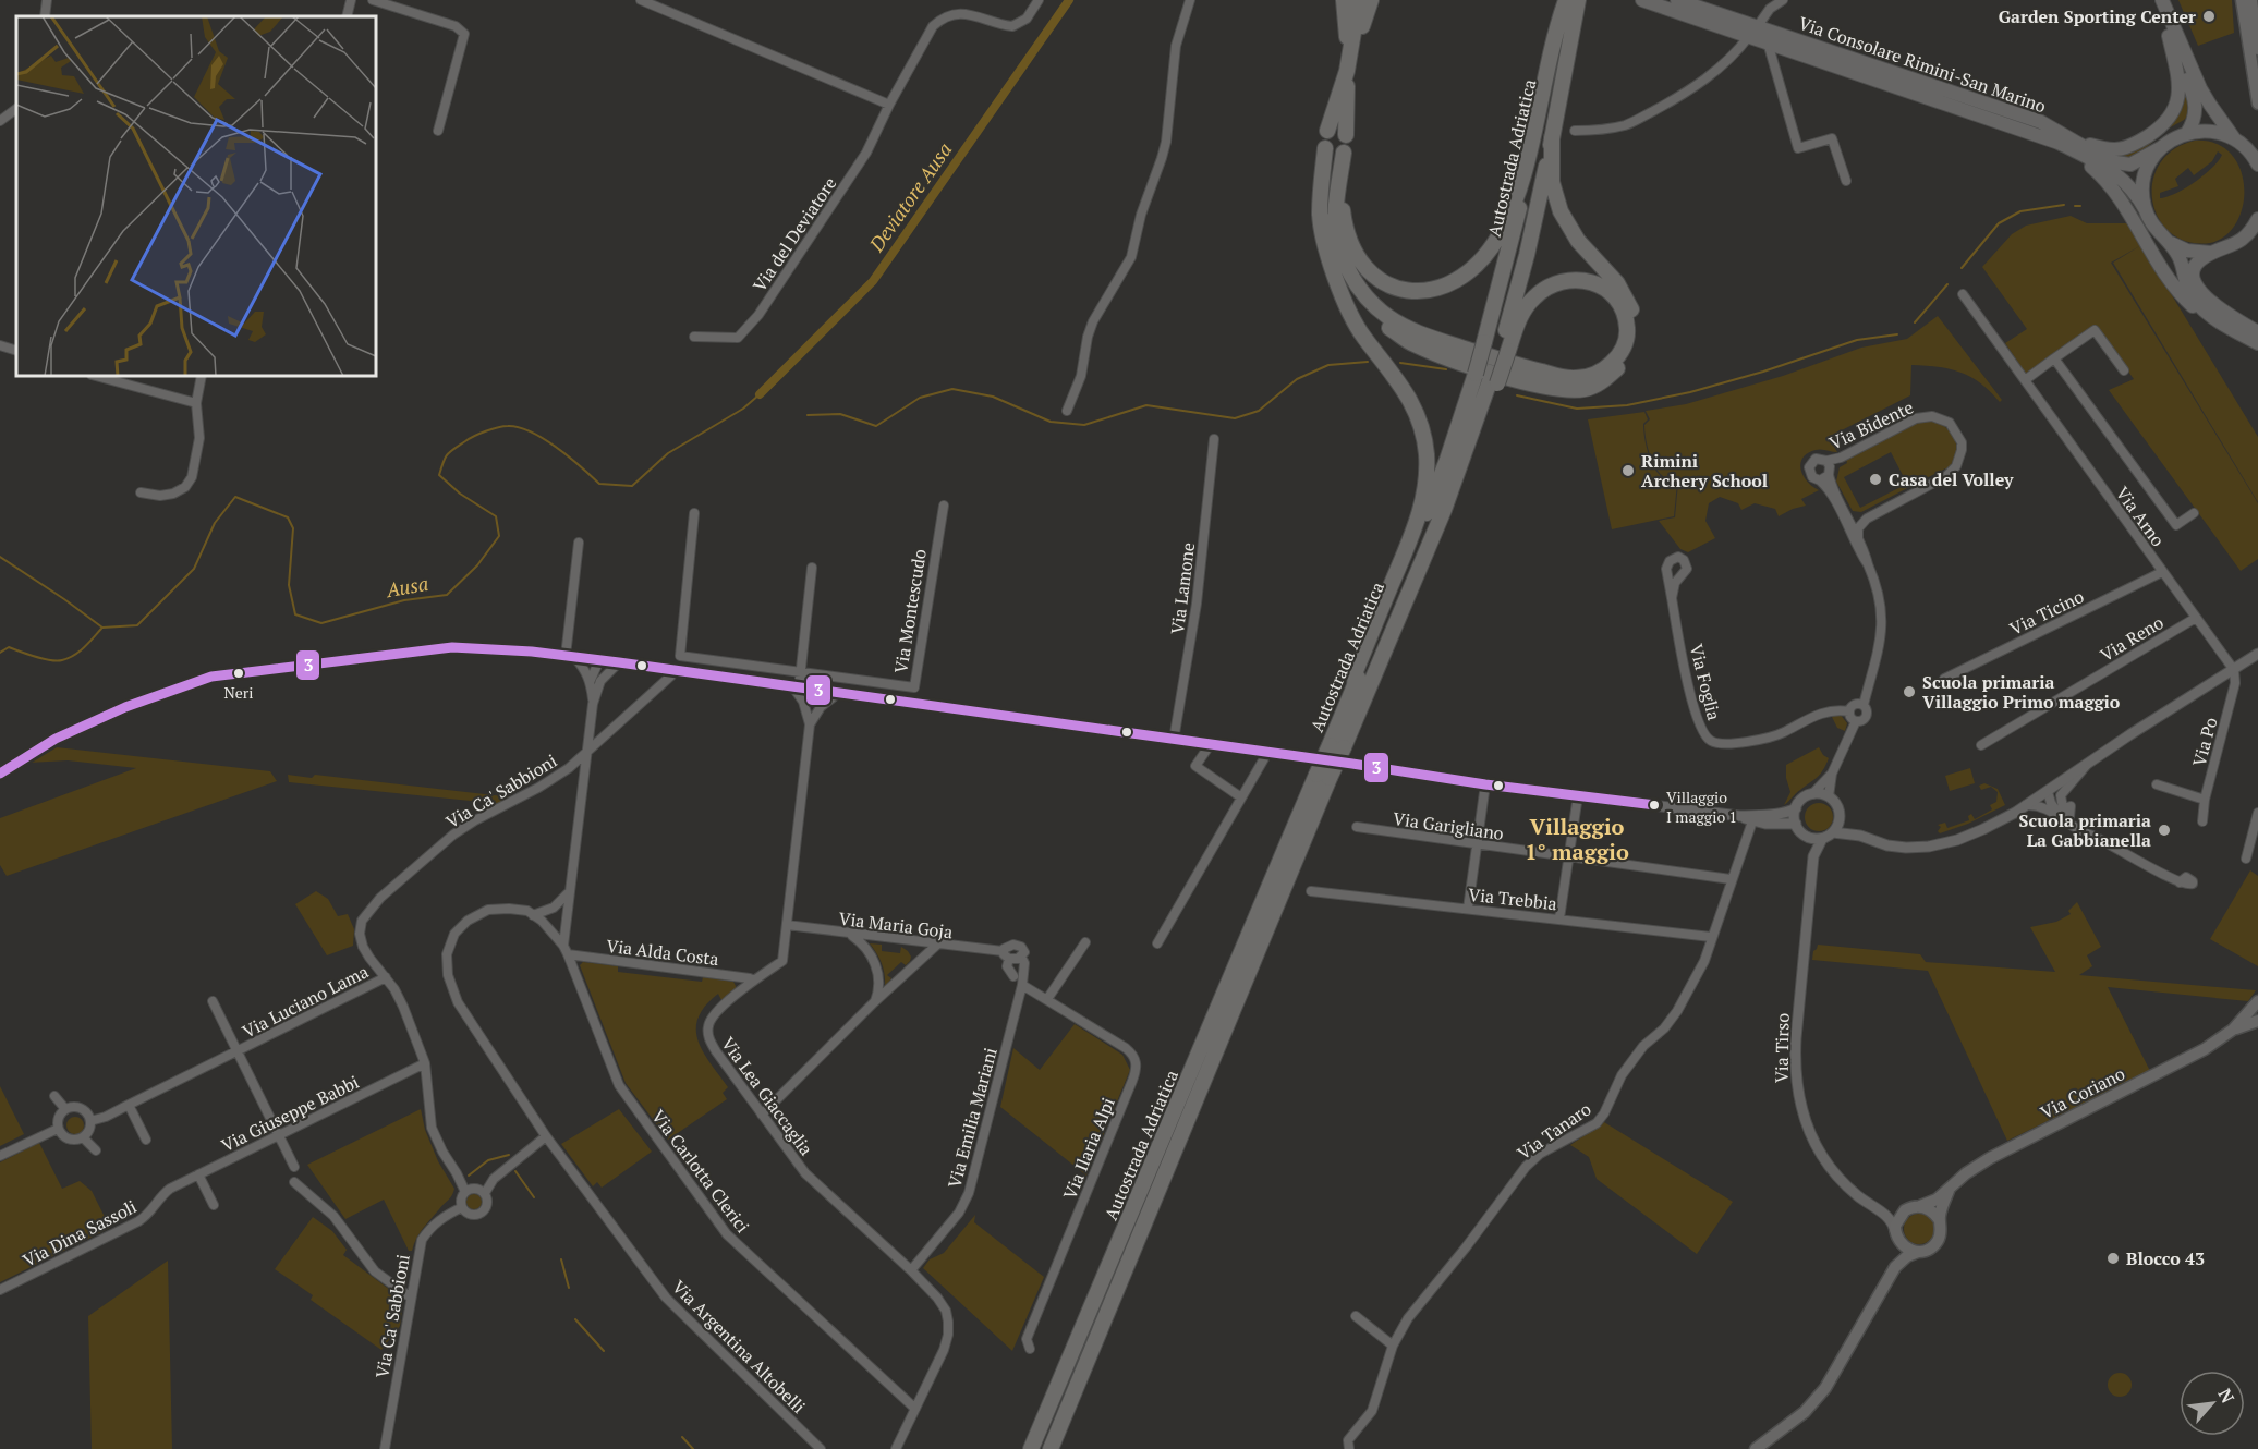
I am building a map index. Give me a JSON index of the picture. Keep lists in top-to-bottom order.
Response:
{
  "streets": {
    "highway": ["Autostrada Adriatica"],
    "main road": ["Via Consolare Rimini-San Marino", "Via Coriano"],
    "street": [
      "Via del Deviatore",
      "Via Bidente",
      "Via Arno",
      "Via Lamone",
      "Via Montescudo",
      "Via Ticino",
      "Via Reno",
      "Via Foglia",
      "Via Po",
      "Via Ca' Sabbioni",
      "Via Garigliano",
      "Via Trebbia",
      "Via Maria Goja",
      "Via Alda Costa",
      "Via Luciano Lama",
      "Via Tirso",
      "Via Lea Giaccaglia",
      "Via Giuseppe Babbi",
      "Via Emilia Mariani",
      "Via Tanaro",
      "Via Ilaria Alpi",
      "Via Carlotta Clerici",
      "Via Dina Sassoli",
      "Via Argentina Altobelli"
    ]
  },
  "crossings": [
    ["Via Bidente", "Via Foglia"],
    ["Via Bidente", "Via Tirso"],
    ["Via Arno", "Via Ticino"],
    ["Via Arno", "Via Reno"],
    ["Via Arno", "Via Po"],
    ["Via Ca' Sabbioni", "Via Luciano Lama"],
    ["Via Ca' Sabbioni", "Via Giuseppe Babbi"],
    ["Via Garigliano", "Via Tanaro"],
    ["Via Trebbia", "Via Tanaro"],
    ["Via Maria Goja", "Via Lea Giaccaglia"],
    ["Via Maria Goja", "Via Emilia Mariani"],
    ["Via Alda Costa", "Via Lea Giaccaglia"],
    ["Via Alda Costa", "Via Carlotta Clerici"],
    ["Via Luciano Lama", "Via Giuseppe Babbi"],
    ["Via Tirso", "Via Coriano"],
    ["Via Lea Giaccaglia", "Via Emilia Mariani"],
    ["Via Lea Giaccaglia", "Via Carlotta Clerici"],
    ["Via Giuseppe Babbi", "Via Dina Sassoli"],
    ["Via Emilia Mariani", "Via Ilaria Alpi"]
  ],
  "districts": ["Villaggio 1° maggio"],
  "water": ["Deviatore Ausa", "Ausa"],
  "places": [
    "Garden Sporting Center",
    "Rimini Archery School",
    "Casa del Volley",
    "Neri",
    "Scuola primaria Villaggio Primo maggio",
    "Villaggio I maggio 1",
    "Scuola primaria La Gabbianella",
    "Blocco 43"
  ],
  "lines": ["transit line 3"],
  "north": "top right"
}
